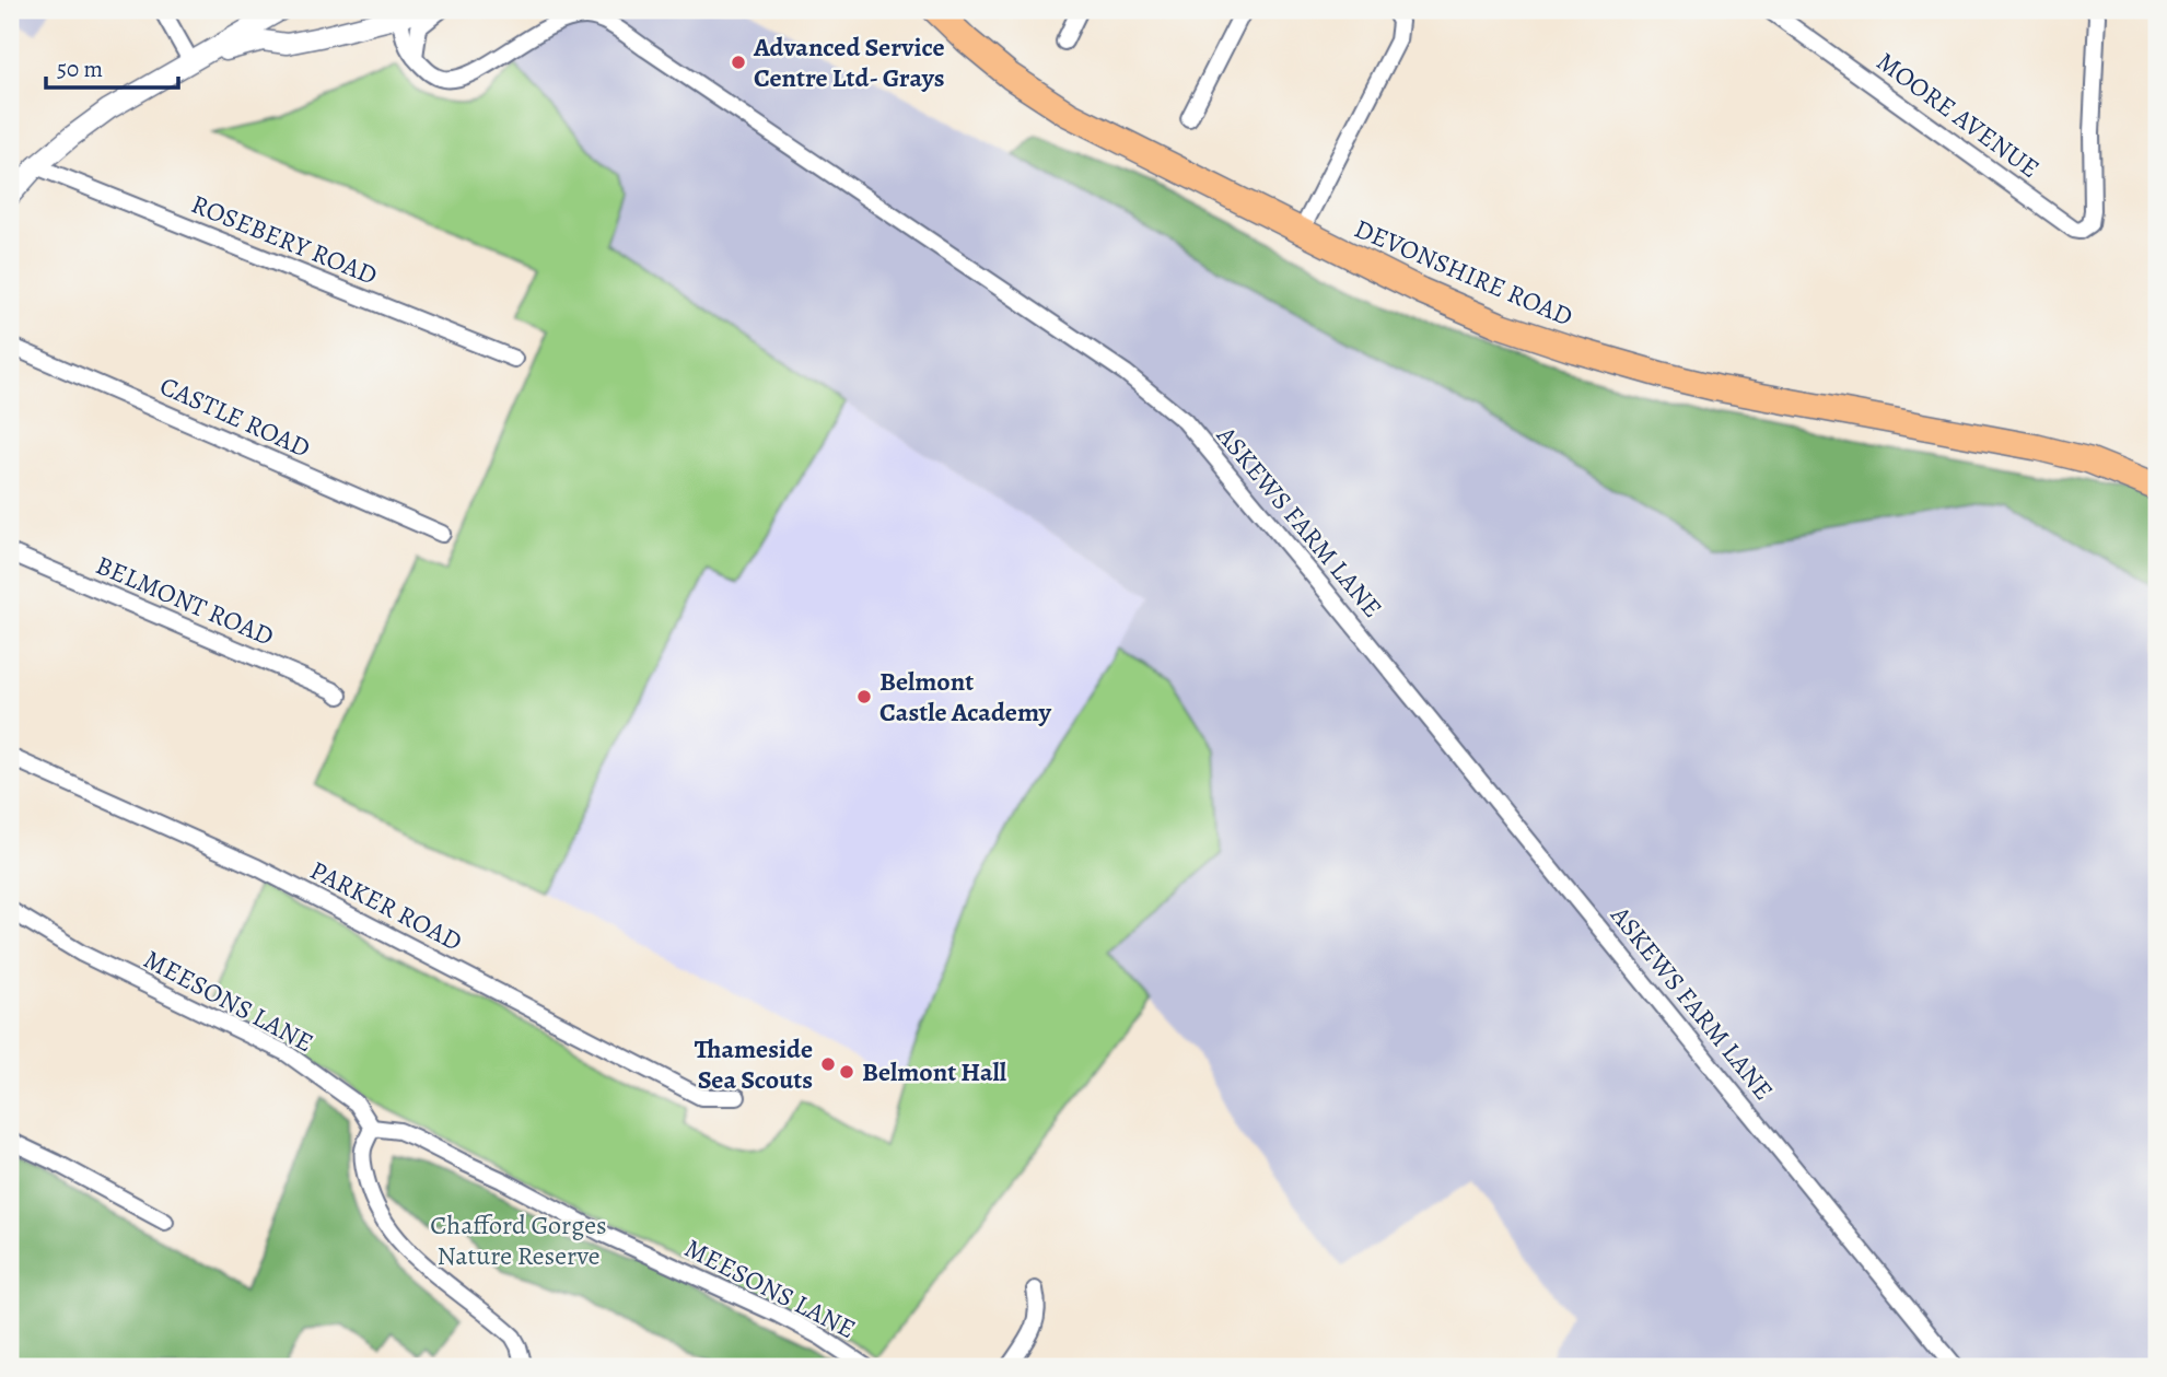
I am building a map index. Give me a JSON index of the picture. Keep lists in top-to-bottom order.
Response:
{
  "streets": {
    "main road": ["DEVONSHIRE ROAD"],
    "street": [
      "MOORE AVENUE",
      "ROSEBERY ROAD",
      "CASTLE ROAD",
      "ASKEWS FARM LANE",
      "BELMONT ROAD",
      "PARKER ROAD",
      "MEESONS LANE"
    ]
  },
  "parks": ["Chafford Gorges Nature Reserve"],
  "places": [
    "Advanced Service Centre Ltd- Grays",
    "Belmont Castle Academy",
    "Thameside Sea Scouts",
    "Belmont Hall"
  ],
  "scale_bar": "50 m"
}
